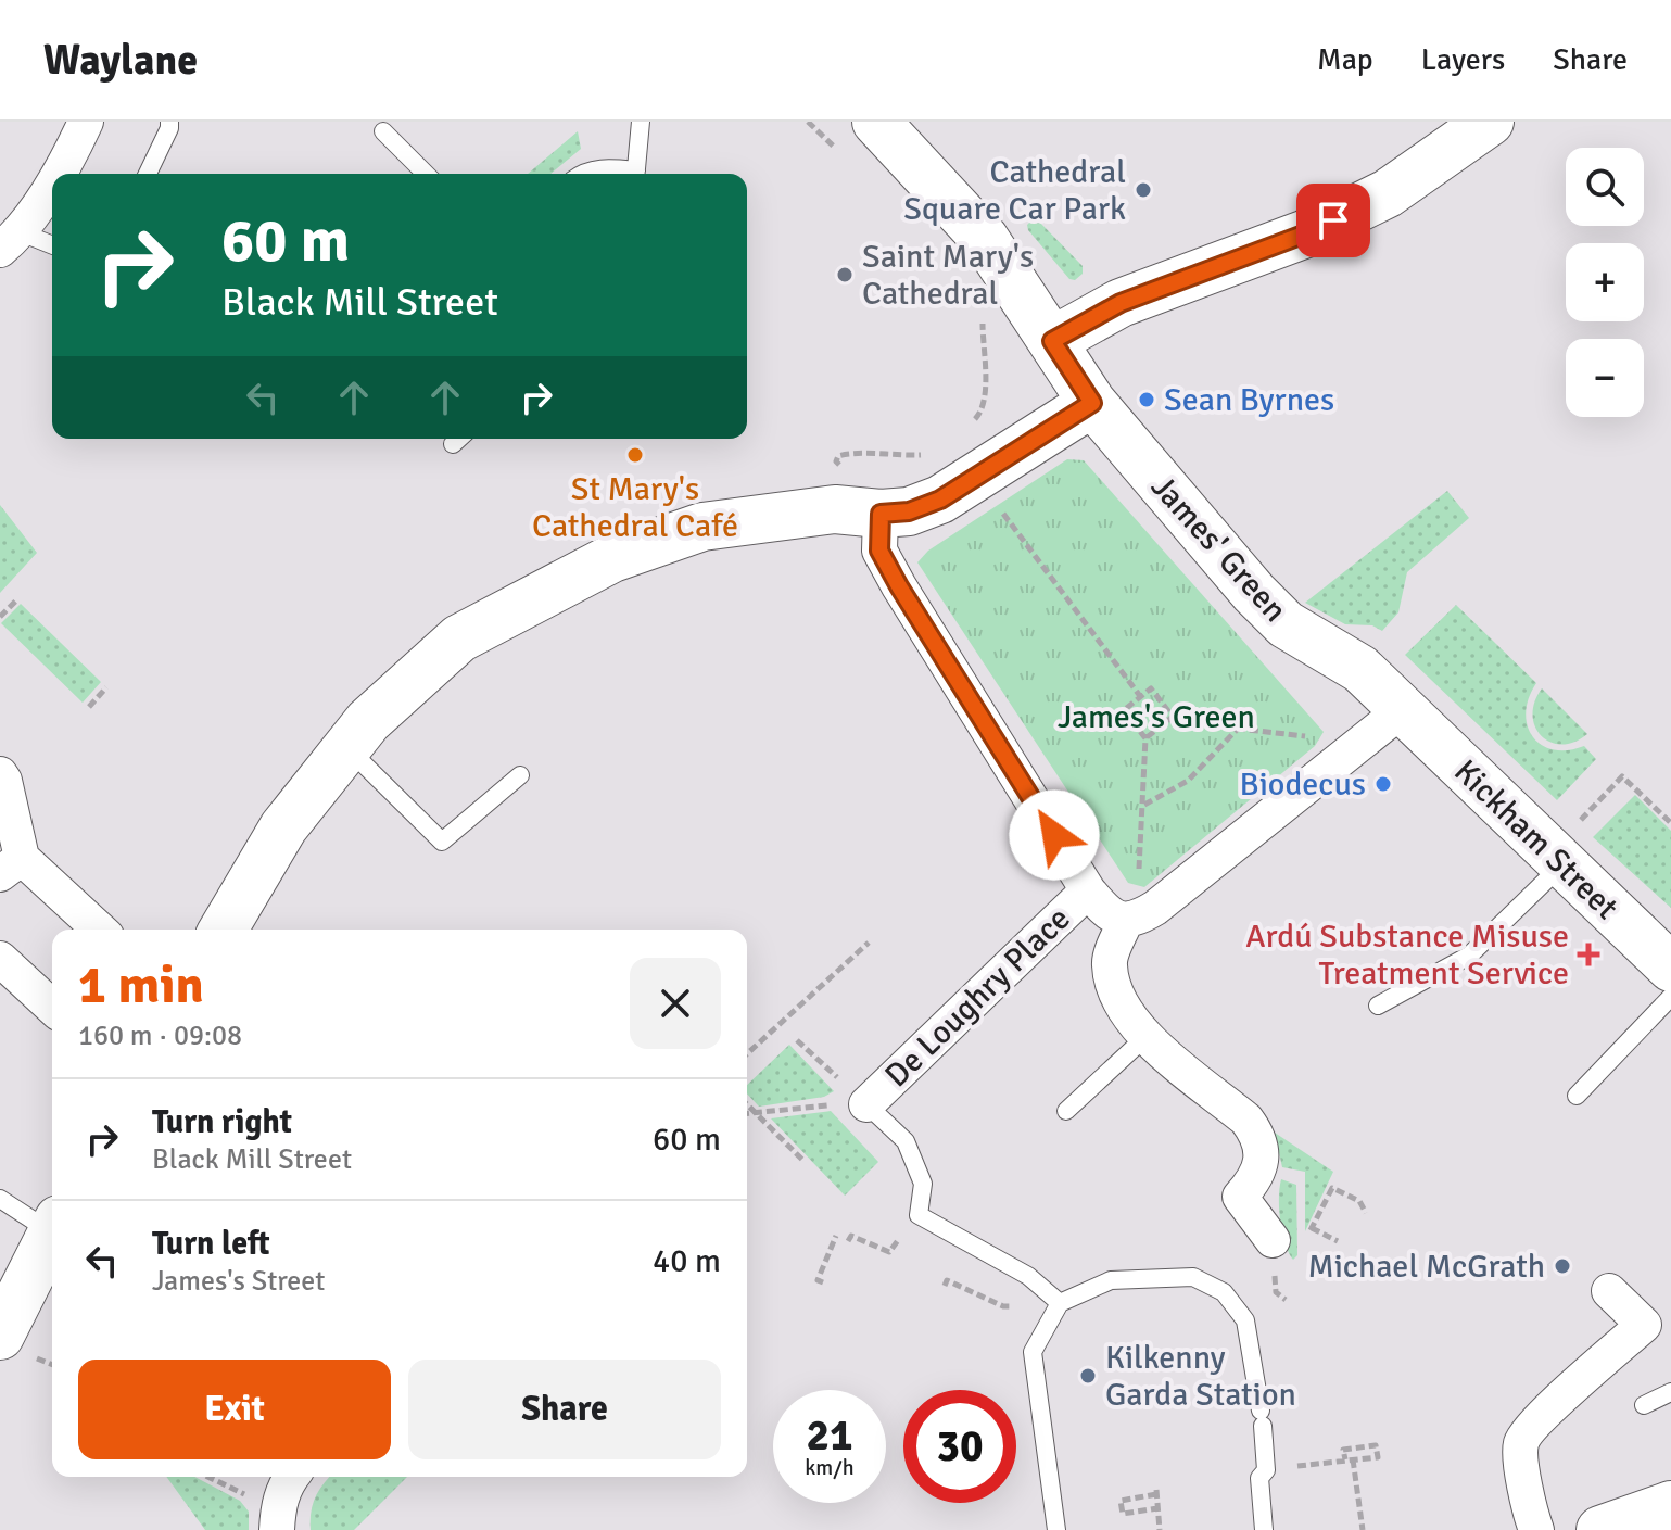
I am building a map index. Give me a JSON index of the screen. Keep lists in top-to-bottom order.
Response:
{
  "streets": {
    "street": ["James' Green", "Kickham Street", "De Loughry Place"]
  },
  "crossings": [
    ["James' Green", "Kickham Street"]
  ],
  "parks": ["James's Green"],
  "places": {
    "other": [
      "Cathedral Square Car Park",
      "Saint Mary's Cathedral",
      "Sean Byrnes",
      "St Mary's Cathedral Café",
      "Biodecus",
      "Michael McGrath",
      "Kilkenny Garda Station"
    ],
    "health": ["Ardú Substance Misuse Treatment Service"]
  },
  "page": {
    "header": "Waylane",
    "nav": ["Map", "Layers", "Share"],
    "map_buttons": ["+", "−"],
    "turn": ["60 m", "Black Mill Street"],
    "heading": ["1 min", "160 m · 09:08"],
    "list": [
      {
        "name": "Turn right",
        "note": "Black Mill Street",
        "value": "60 m"
      },
      {
        "name": "Turn left",
        "note": "James's Street",
        "value": "40 m"
      }
    ],
    "buttons": ["Exit", "Share"],
    "speed": "21 km/h",
    "limit": "30"
  }
}
